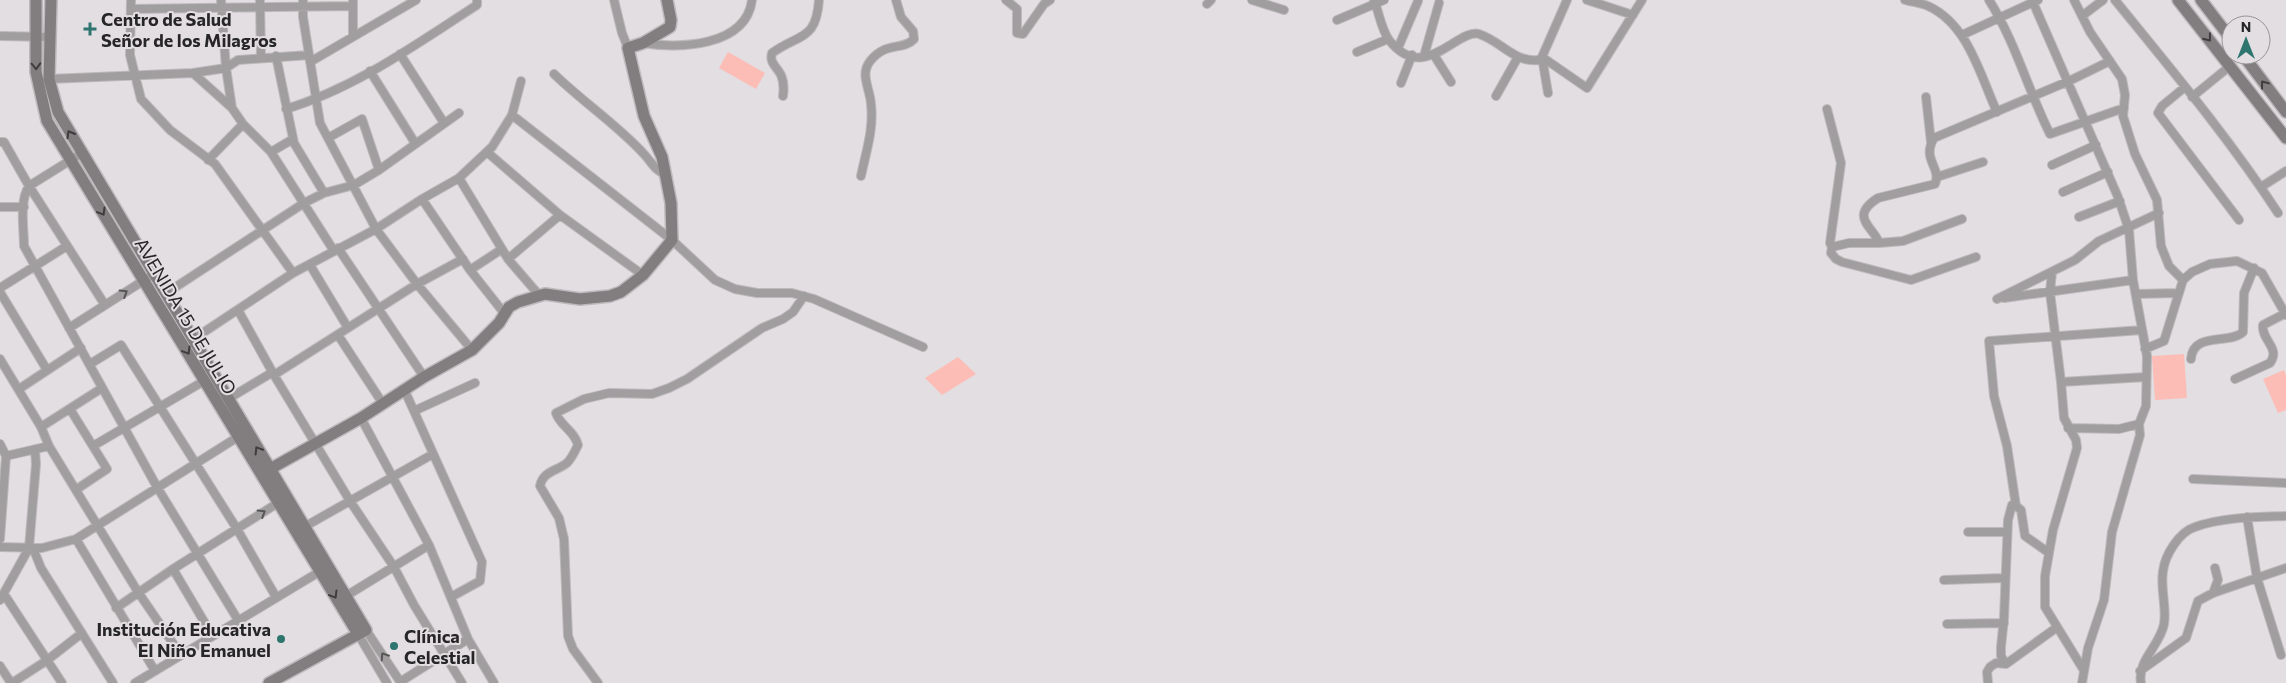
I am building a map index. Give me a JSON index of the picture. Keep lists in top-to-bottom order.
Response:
{
  "streets": {
    "street": ["AVENIDA 15 DE JULIO"]
  },
  "places": {
    "health": ["Centro de Salud Señor de los Milagros"],
    "other": ["Institución Educativa El Niño Emanuel", "Clínica Celestial"]
  },
  "north": "top"
}
